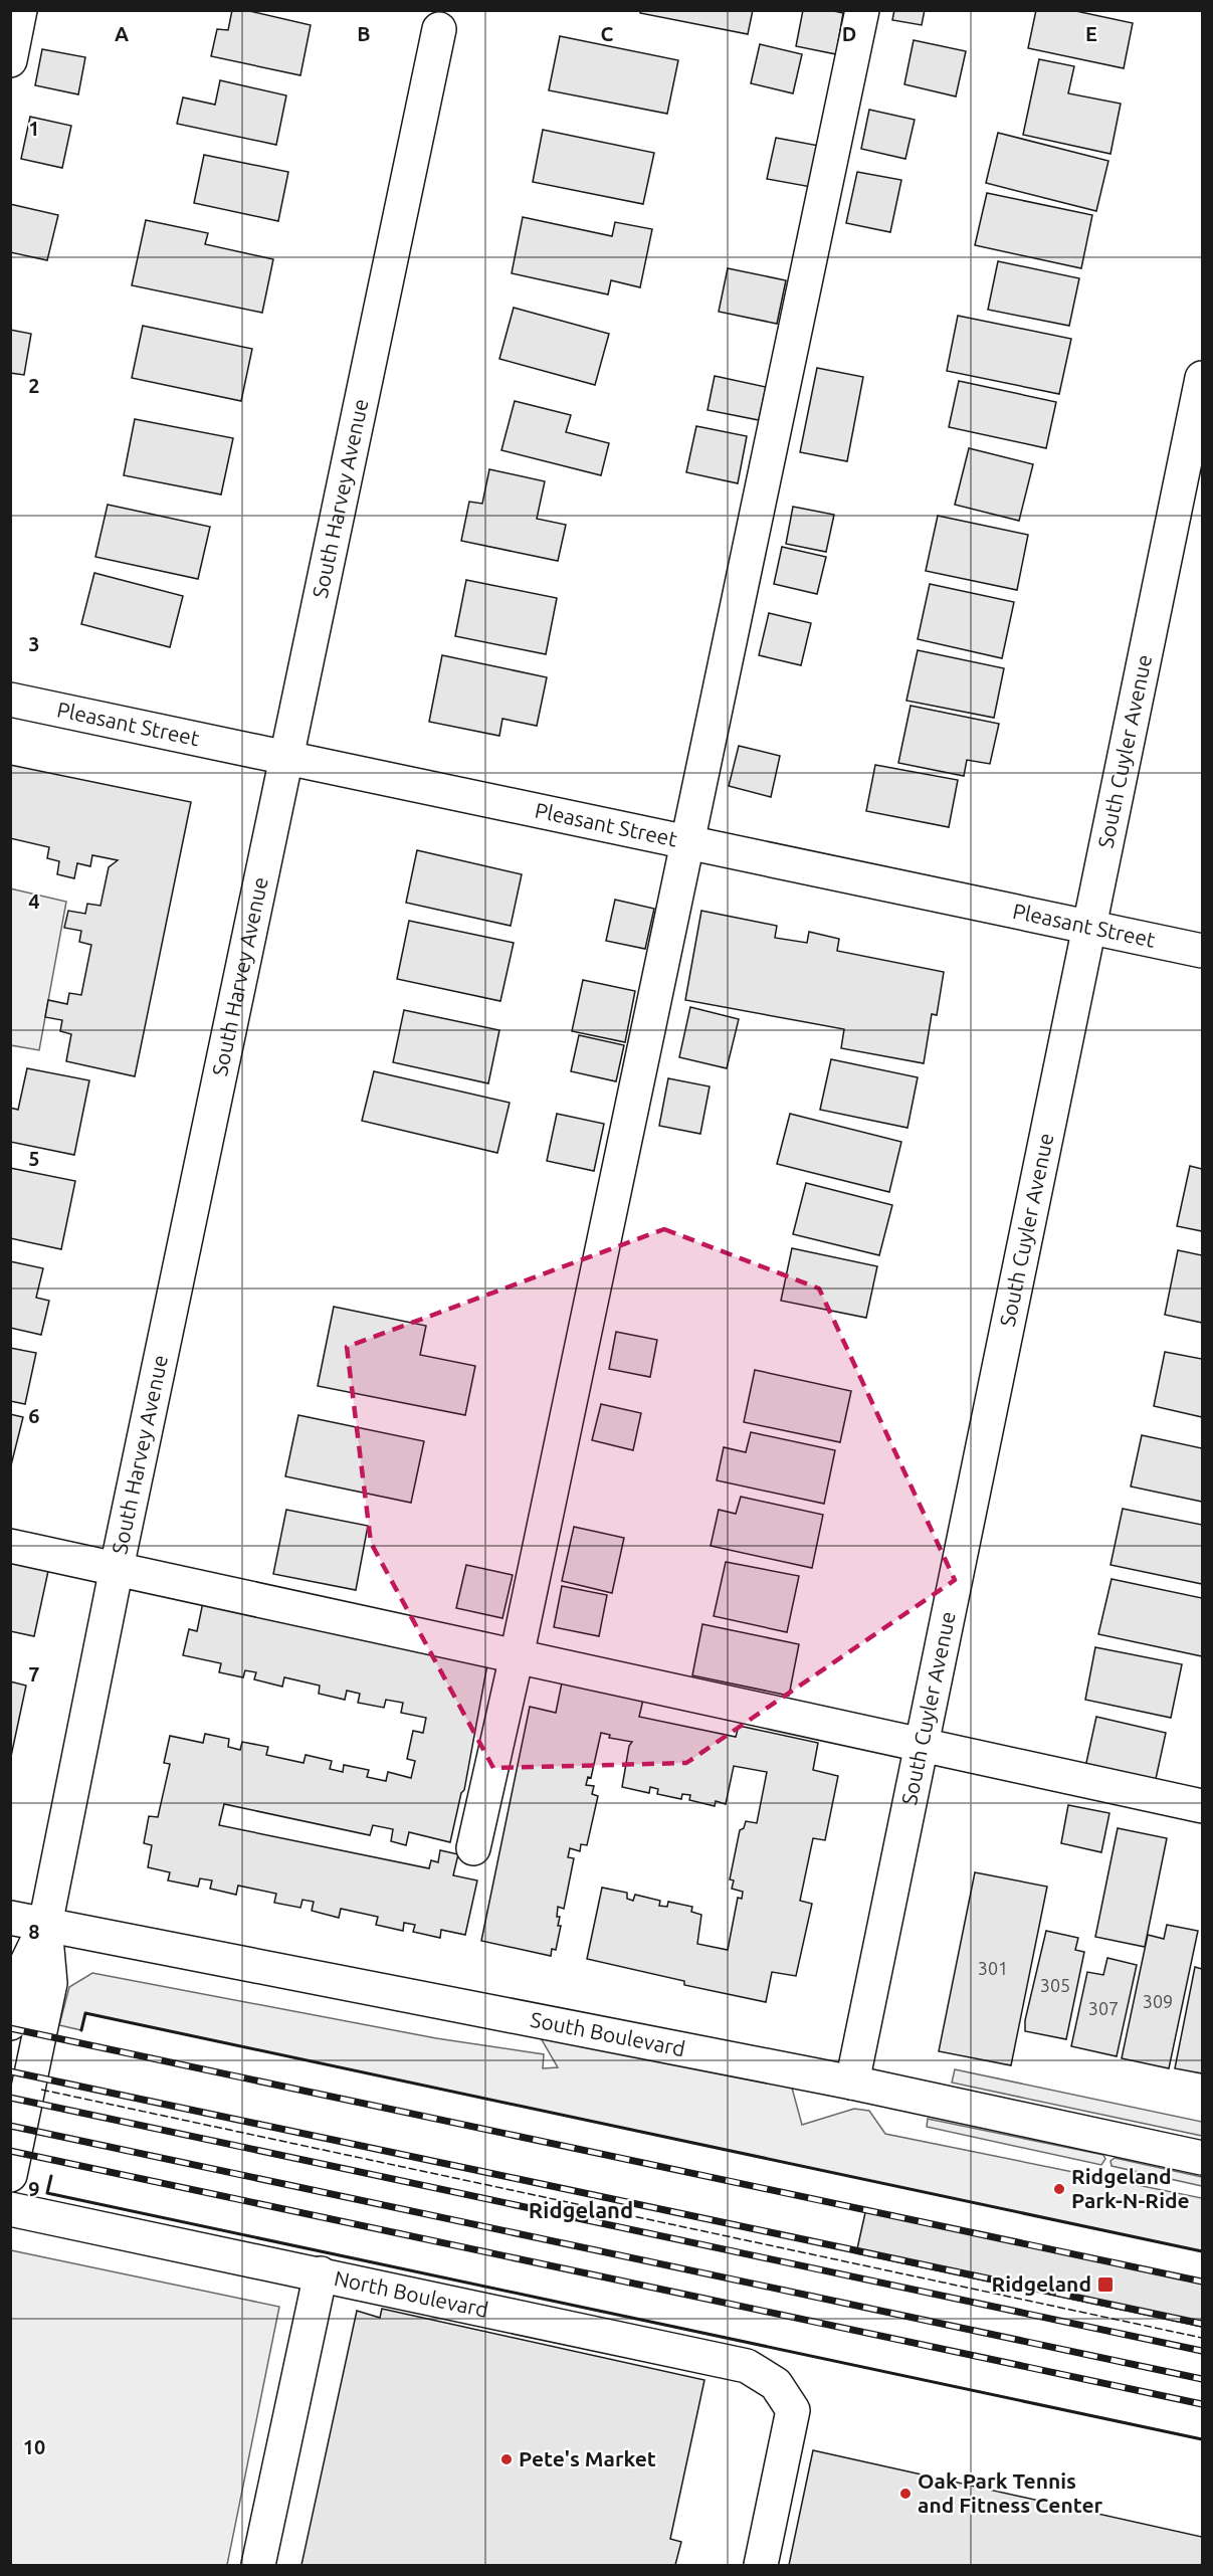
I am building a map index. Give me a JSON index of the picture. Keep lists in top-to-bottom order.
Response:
{
  "streets": {
    "street": [
      "South Harvey Avenue",
      "Pleasant Street",
      "South Cuyler Avenue",
      "South Boulevard",
      "North Boulevard"
    ]
  },
  "crossings": [
    ["South Harvey Avenue", "Pleasant Street"],
    ["South Harvey Avenue", "South Boulevard"],
    ["Pleasant Street", "South Cuyler Avenue"],
    ["South Cuyler Avenue", "South Boulevard"]
  ],
  "districts": ["Ridgeland"],
  "places": {
    "other": ["Ridgeland Park-N-Ride", "Pete's Market", "Oak Park Tennis and Fitness Center"],
    "transit": ["Ridgeland"]
  },
  "house_numbers": [
    "301",
    "305",
    "309",
    "307"
  ],
  "grid": {
    "columns": [
      "A",
      "B",
      "C",
      "D",
      "E"
    ],
    "rows": [
      "1",
      "2",
      "3",
      "4",
      "5",
      "6",
      "7",
      "8",
      "9",
      "10"
    ]
  }
}
